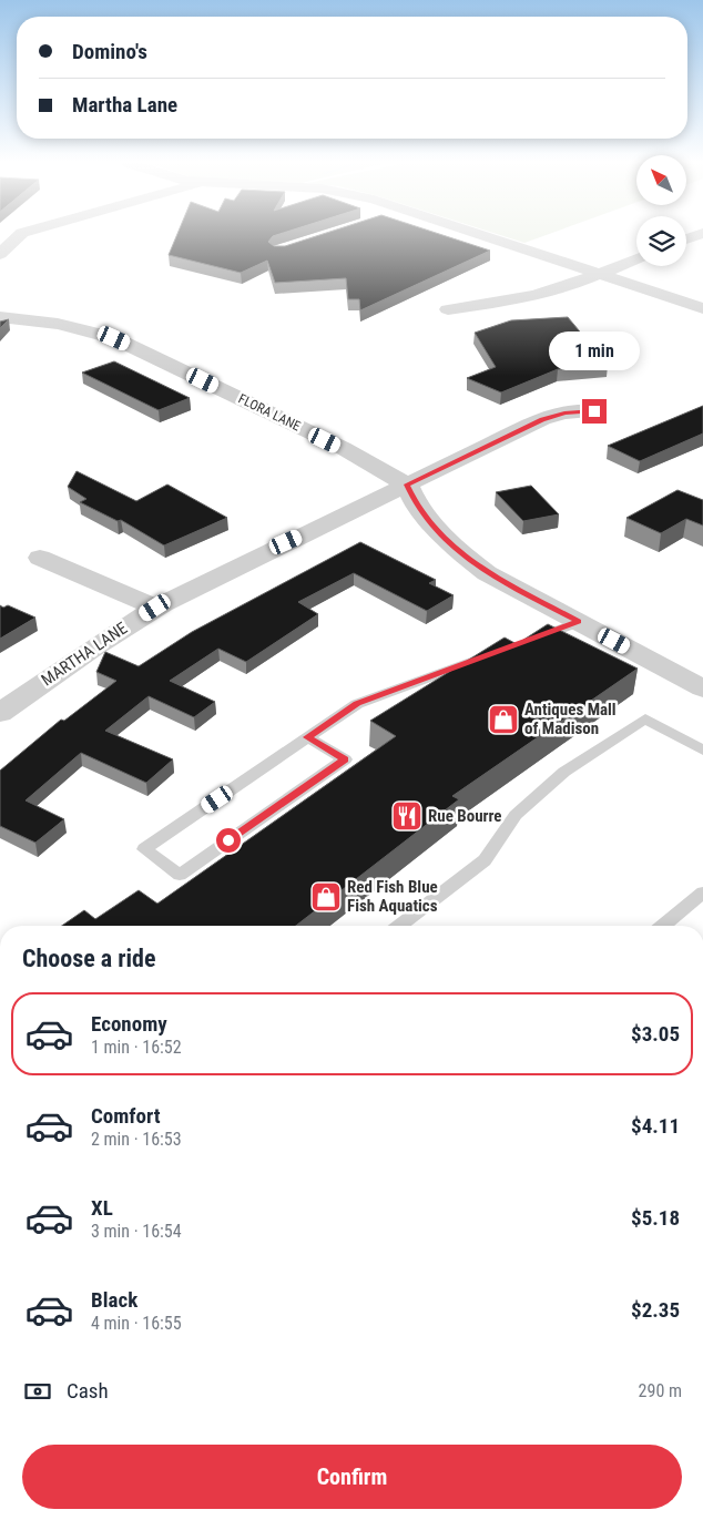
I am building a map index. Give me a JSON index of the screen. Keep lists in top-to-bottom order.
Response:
{
  "streets": {
    "street": ["FLORA LANE", "MARTHA LANE"]
  },
  "crossings": [
    ["FLORA LANE", "MARTHA LANE"]
  ],
  "places": {
    "shop": ["Antiques Mall of Madison", "Red Fish Blue Fish Aquatics"],
    "restaurant": ["Rue Bourre"]
  },
  "north": "top left",
  "page": {
    "banner": ["Domino's", "Martha Lane"],
    "bubble": "1 min",
    "heading": "Choose a ride",
    "list": [
      {
        "name": "Economy",
        "note": "1 min · 16:52",
        "value": "$3.05"
      },
      {
        "name": "Comfort",
        "note": "2 min · 16:53",
        "value": "$4.11"
      },
      {
        "name": "XL",
        "note": "3 min · 16:54",
        "value": "$5.18"
      },
      {
        "name": "Black",
        "note": "4 min · 16:55",
        "value": "$2.35"
      }
    ],
    "pay": ["Cash", "290 m"],
    "buttons": "Confirm"
  }
}
